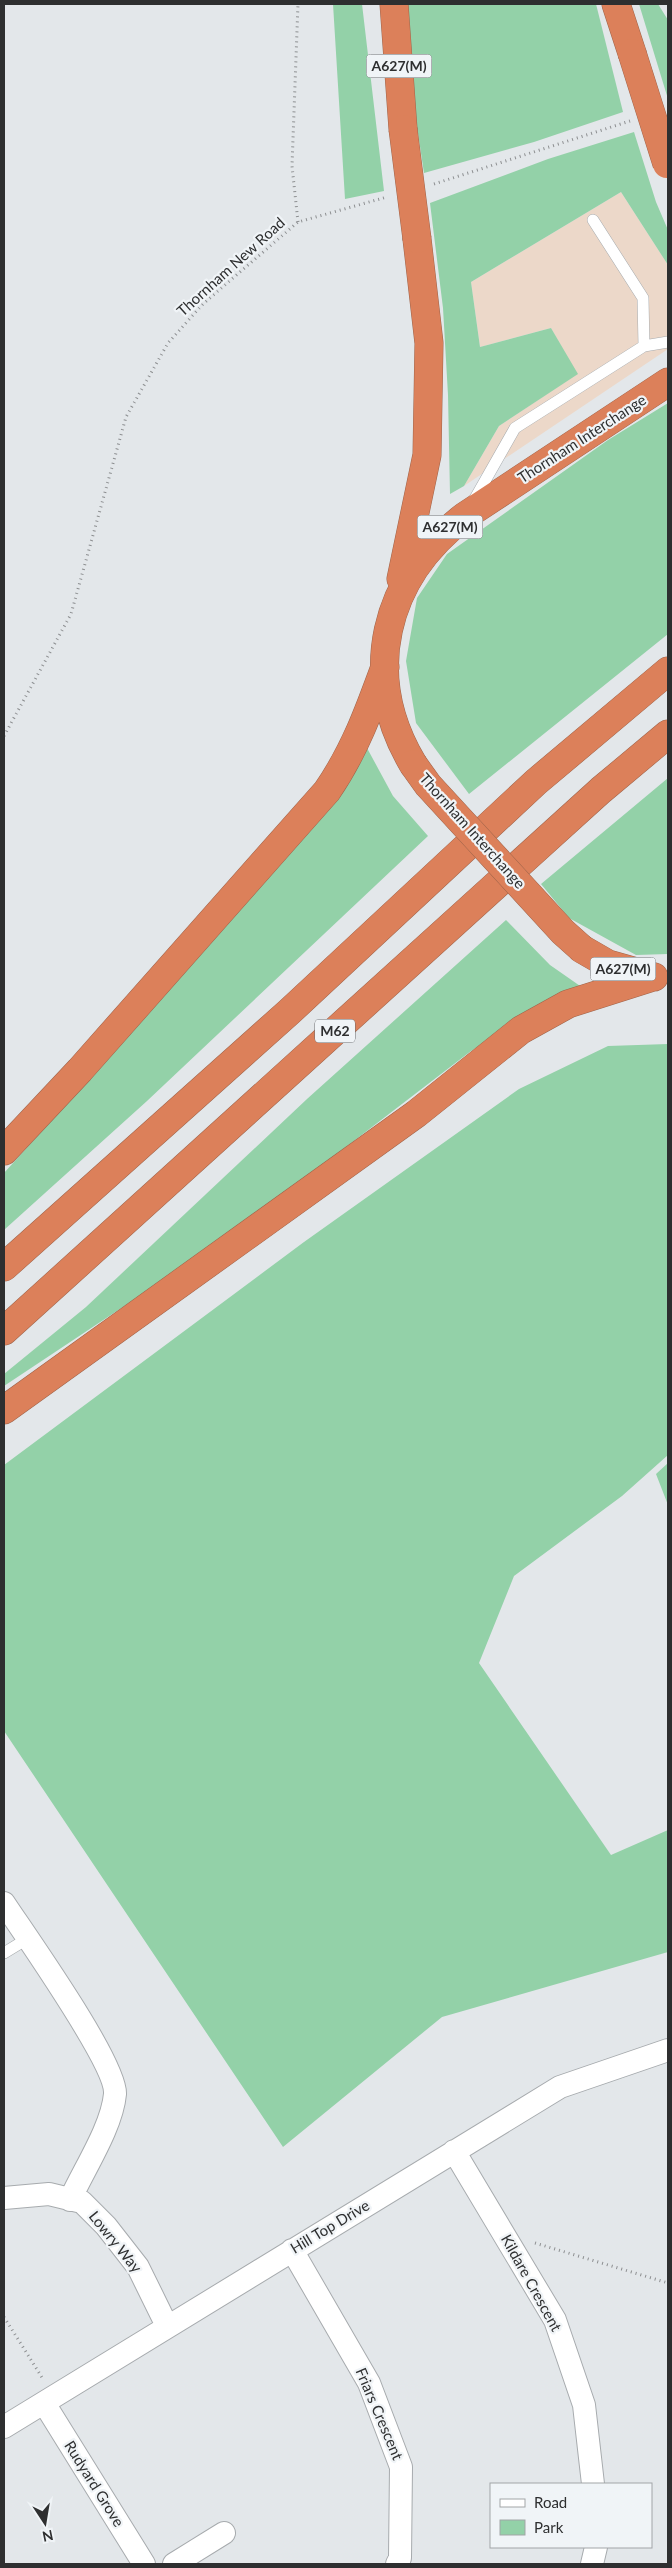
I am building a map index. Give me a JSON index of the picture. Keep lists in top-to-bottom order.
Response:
{
  "streets": {
    "highway": ["A627(M)", "Thornham Interchange", "M62"],
    "street": [
      "Hill Top Drive",
      "Lowry Way",
      "Kildare Crescent",
      "Friars Crescent",
      "Rudyard Grove"
    ],
    "path": ["Thornham New Road"]
  },
  "crossings": [
    ["A627(M)", "Thornham Interchange"],
    ["Hill Top Drive", "Lowry Way"],
    ["Hill Top Drive", "Kildare Crescent"],
    ["Hill Top Drive", "Friars Crescent"],
    ["Hill Top Drive", "Rudyard Grove"]
  ],
  "legend": ["Road", "Park"],
  "north": "bottom"
}
